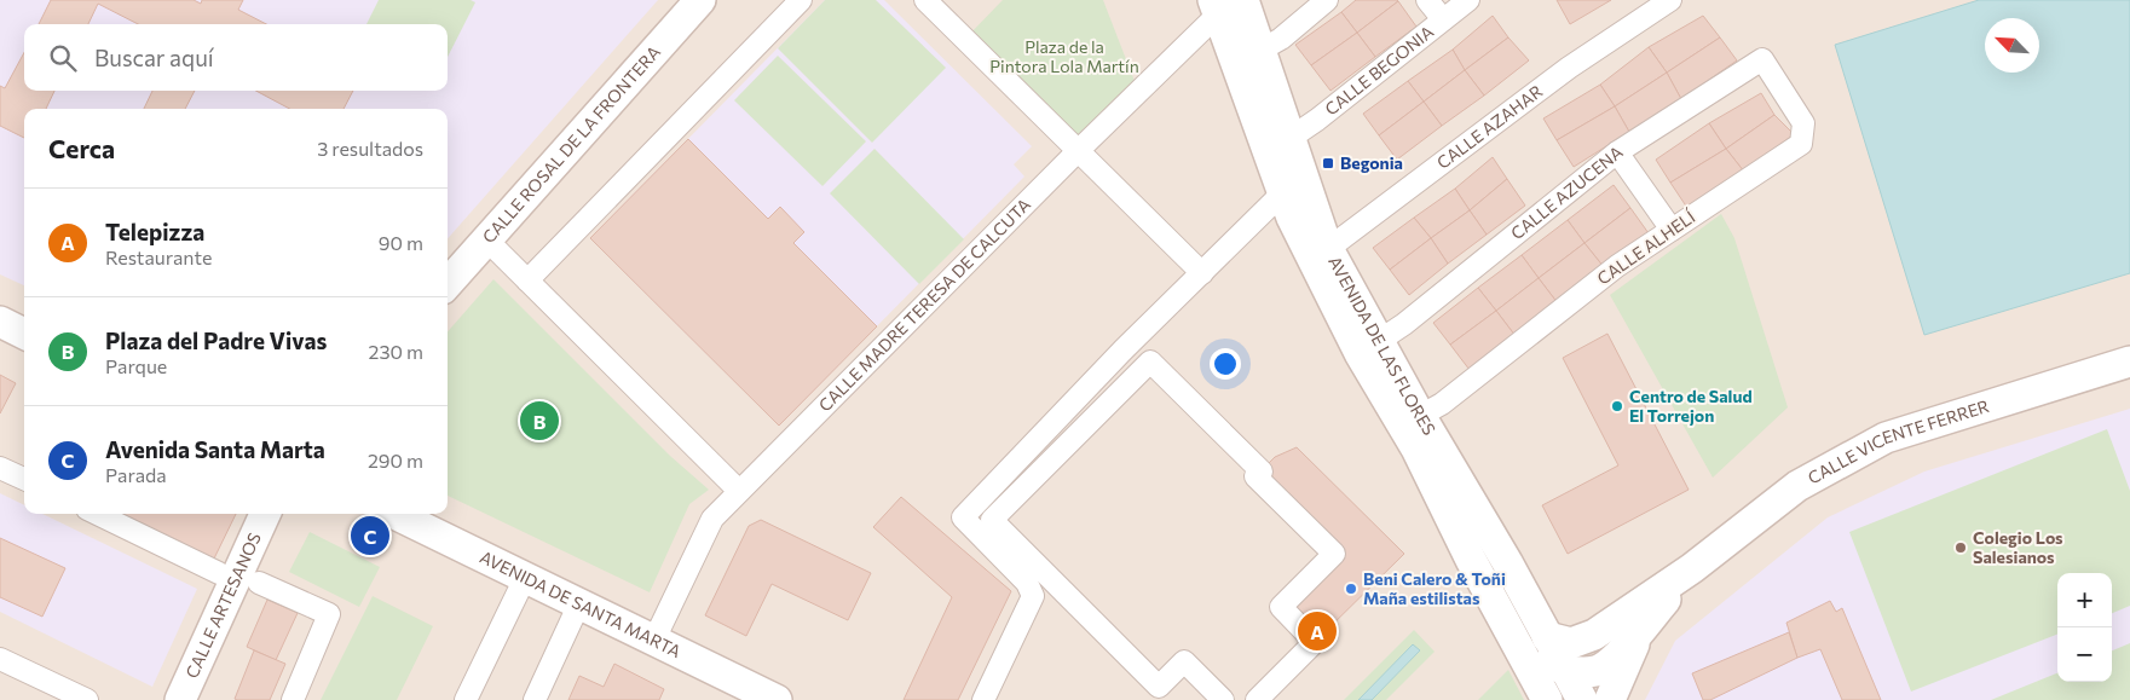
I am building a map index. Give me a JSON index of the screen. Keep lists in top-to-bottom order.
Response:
{
  "streets": {
    "main road": [
      "CALLE ROSAL DE LA FRONTERA",
      "AVENIDA DE LAS FLORES",
      "CALLE VICENTE FERRER",
      "CALLE ARTESANOS",
      "AVENIDA DE SANTA MARTA"
    ],
    "street": [
      "CALLE BEGONIA",
      "CALLE AZAHAR",
      "CALLE AZUCENA",
      "CALLE ALHELÍ",
      "CALLE MADRE TERESA DE CALCUTA"
    ]
  },
  "crossings": [
    ["CALLE BEGONIA", "AVENIDA DE LAS FLORES"],
    ["CALLE AZAHAR", "AVENIDA DE LAS FLORES"],
    ["CALLE AZUCENA", "CALLE ALHELÍ"],
    ["CALLE AZUCENA", "AVENIDA DE LAS FLORES"],
    ["CALLE ALHELÍ", "AVENIDA DE LAS FLORES"],
    ["CALLE MADRE TERESA DE CALCUTA", "AVENIDA DE LAS FLORES"],
    ["CALLE MADRE TERESA DE CALCUTA", "AVENIDA DE SANTA MARTA"],
    ["AVENIDA DE LAS FLORES", "CALLE VICENTE FERRER"]
  ],
  "parks": ["Plaza de la Pintora Lola Martín"],
  "places": {
    "transit": ["Begonia"],
    "other": ["Centro de Salud El Torrejon", "Colegio Los Salesianos", "Beni Calero & Toñi Maña estilistas"]
  },
  "north": "top left",
  "page": {
    "search": "Buscar aquí",
    "heading": ["Cerca", "3 resultados"],
    "list": [
      {
        "mark": "A",
        "name": "Telepizza",
        "note": "Restaurante",
        "value": "90 m"
      },
      {
        "mark": "B",
        "name": "Plaza del Padre Vivas",
        "note": "Parque",
        "value": "230 m"
      },
      {
        "mark": "C",
        "name": "Avenida Santa Marta",
        "note": "Parada",
        "value": "290 m"
      }
    ],
    "pins": ["B", "C", "A"],
    "map_buttons": ["+", "−"]
  }
}
